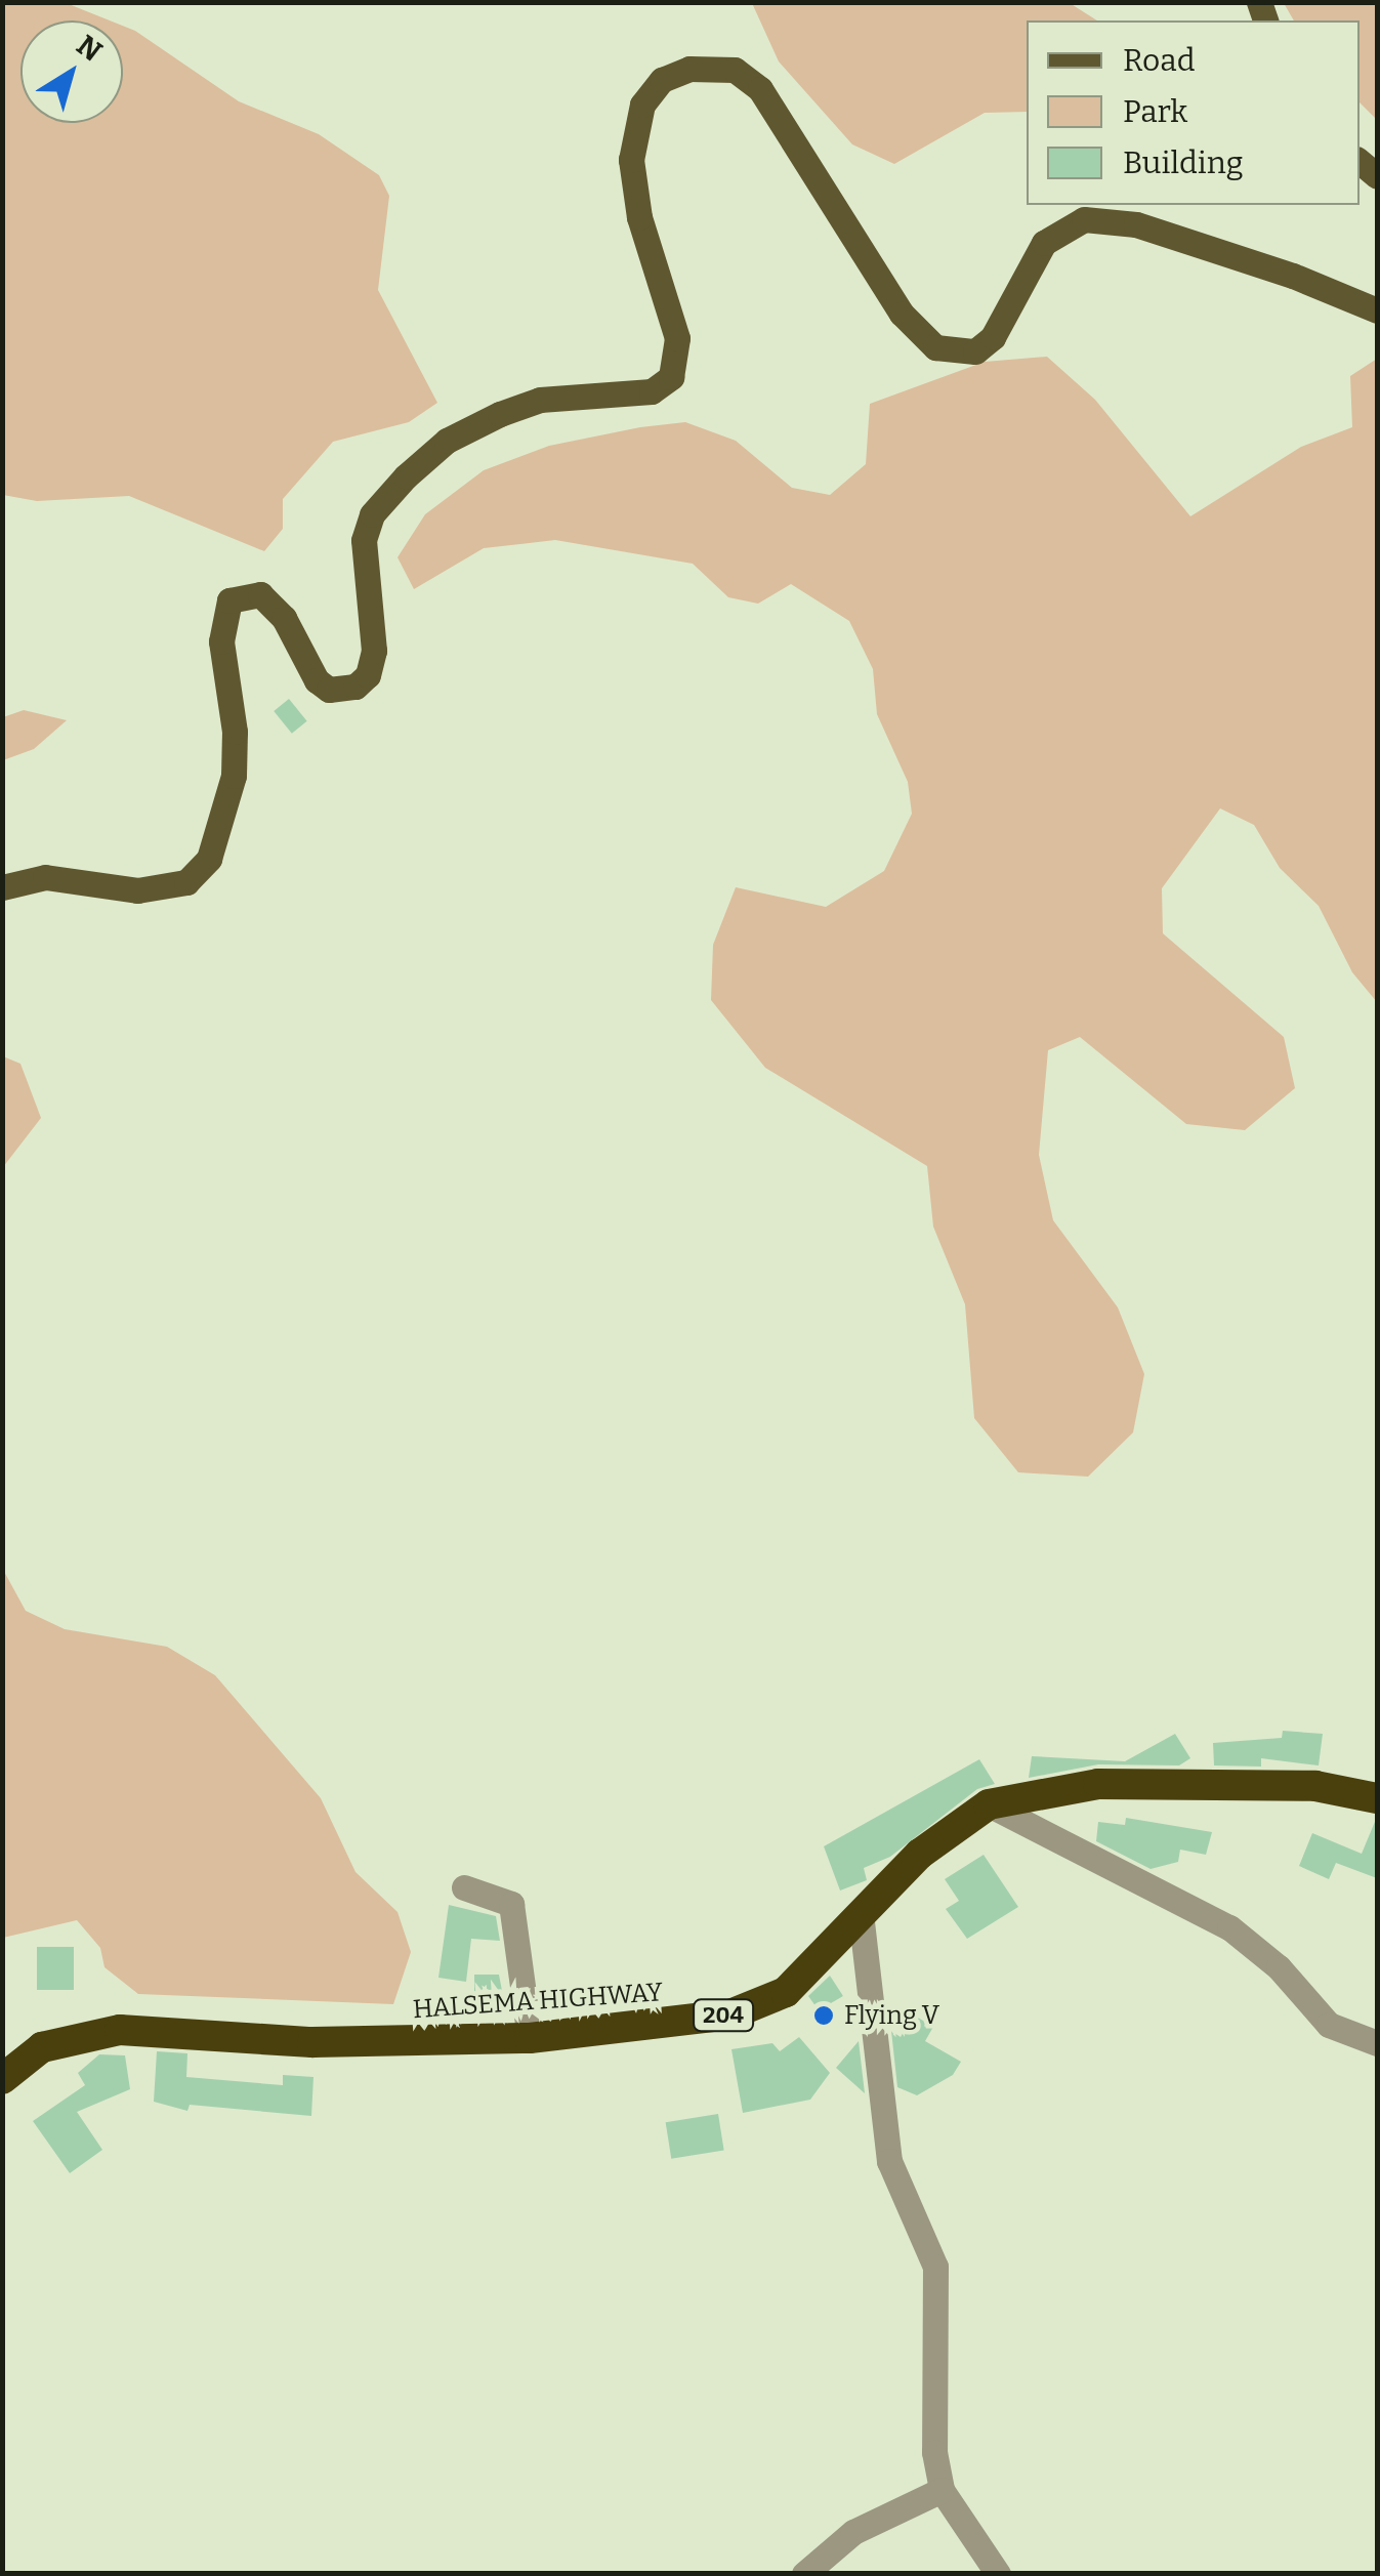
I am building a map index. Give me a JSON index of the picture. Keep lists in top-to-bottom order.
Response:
{
  "streets": {
    "highway": ["HALSEMA HIGHWAY", "204"]
  },
  "places": ["Flying V"],
  "legend": ["Road", "Park", "Building"],
  "north": "top right"
}
